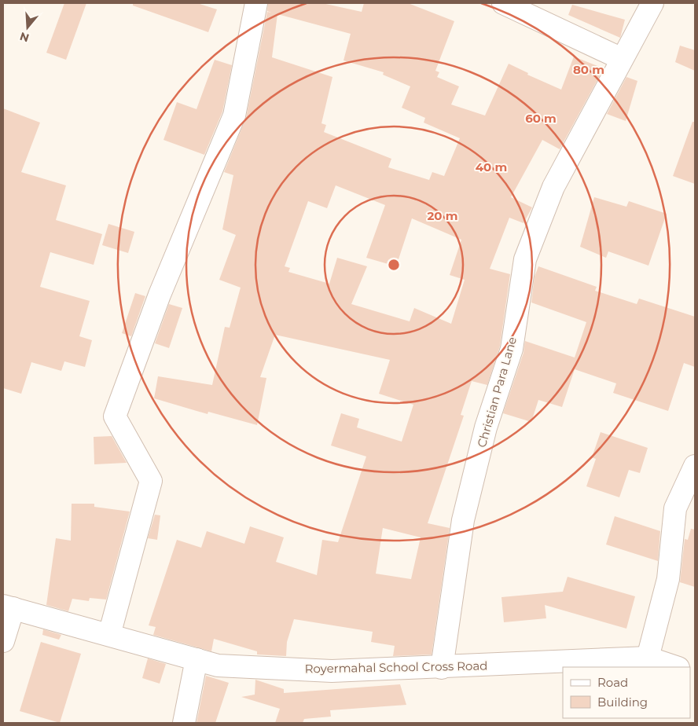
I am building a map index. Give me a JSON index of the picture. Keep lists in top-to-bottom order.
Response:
{
  "streets": {
    "street": ["Christian Para Lane", "Royermahal School Cross Road"]
  },
  "crossings": [
    ["Christian Para Lane", "Royermahal School Cross Road"]
  ],
  "legend": ["Road", "Building"],
  "north": "bottom",
  "rings": [
    "80 m",
    "60 m",
    "40 m",
    "20 m"
  ]
}
